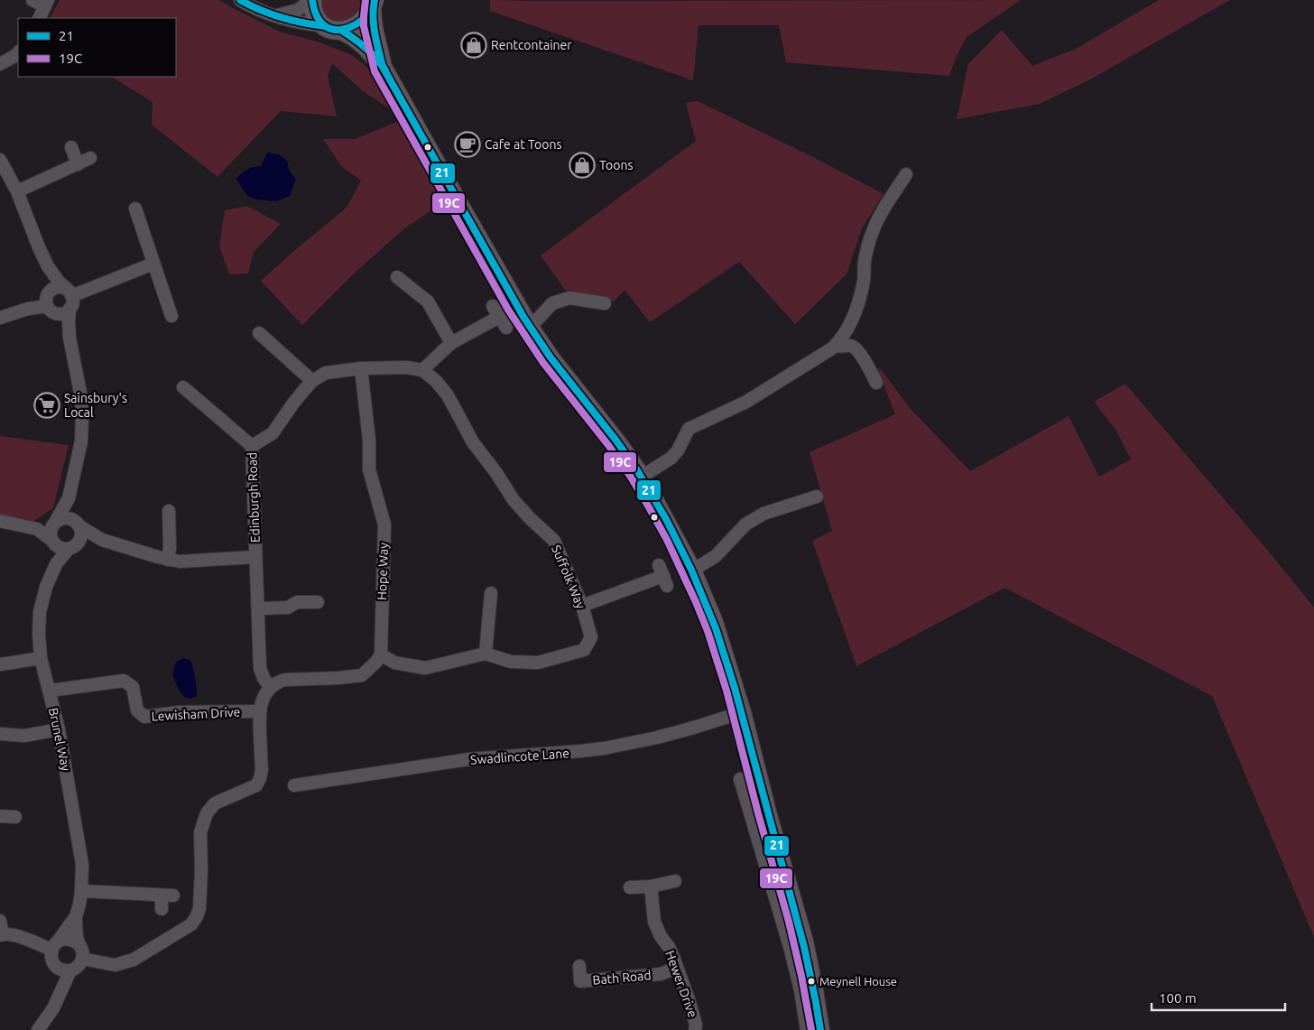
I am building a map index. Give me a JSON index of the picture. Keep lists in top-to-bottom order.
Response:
{
  "streets": {
    "street": [
      "Edinburgh Road",
      "Hope Way",
      "Suffolk Way",
      "Lewisham Drive",
      "Brunel Way",
      "Swadlincote Lane",
      "Bath Road",
      "Hewer Drive"
    ]
  },
  "crossings": [
    ["Edinburgh Road", "Hope Way"],
    ["Lewisham Drive", "Brunel Way"],
    ["Bath Road", "Hewer Drive"]
  ],
  "places": {
    "shop": ["Rentcontainer", "Toons"],
    "cafe": ["Cafe at Toons"],
    "supermarket": ["Sainsbury's Local"],
    "other": ["Meynell House"]
  },
  "lines": ["transit line 21", "transit line 19C"],
  "legend": ["21", "19C"],
  "scale_bar": "100 m"
}
